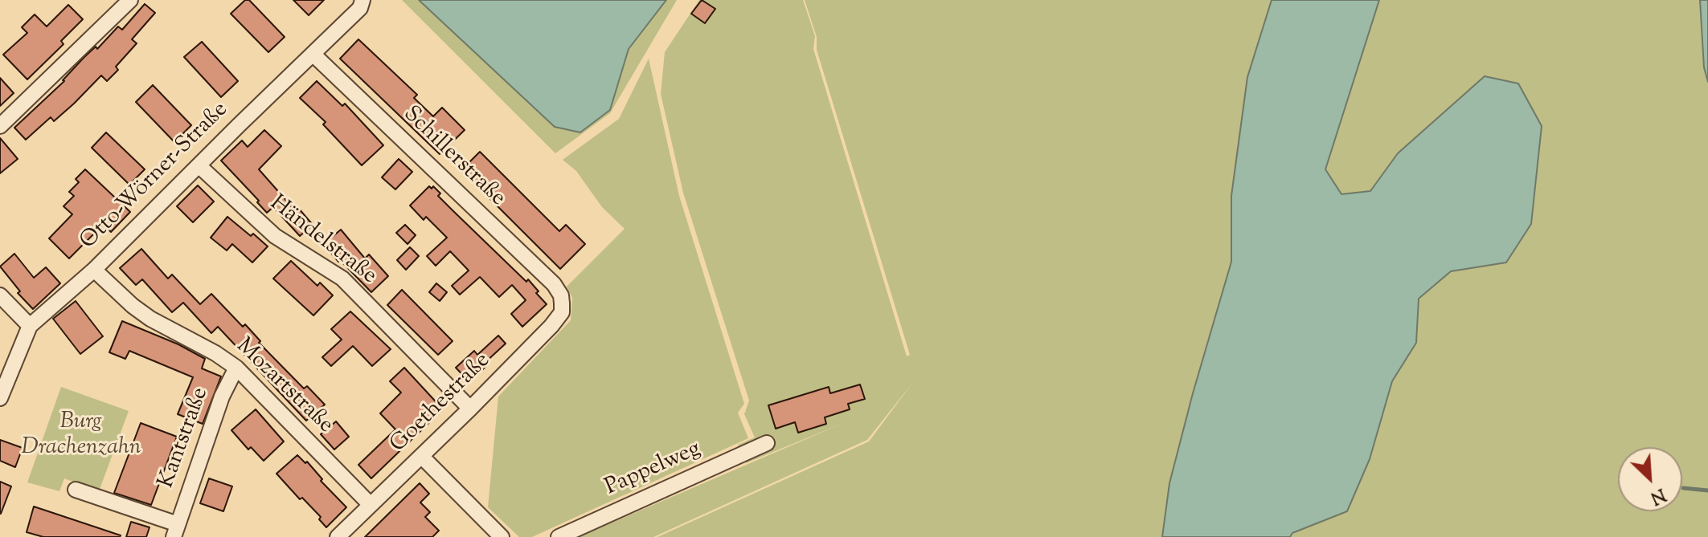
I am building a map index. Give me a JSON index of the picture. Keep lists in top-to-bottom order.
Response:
{
  "streets": {
    "street": [
      "Schillerstraße",
      "Otto-Wörner-Straße",
      "Händelstraße",
      "Mozartstraße",
      "Goethestraße",
      "Kantstraße",
      "Pappelweg"
    ]
  },
  "crossings": [
    ["Schillerstraße", "Otto-Wörner-Straße"],
    ["Schillerstraße", "Goethestraße"],
    ["Otto-Wörner-Straße", "Händelstraße"],
    ["Otto-Wörner-Straße", "Mozartstraße"],
    ["Händelstraße", "Goethestraße"],
    ["Mozartstraße", "Goethestraße"],
    ["Mozartstraße", "Kantstraße"]
  ],
  "parks": ["Burg Drachenzahn"],
  "north": "bottom right"
}
